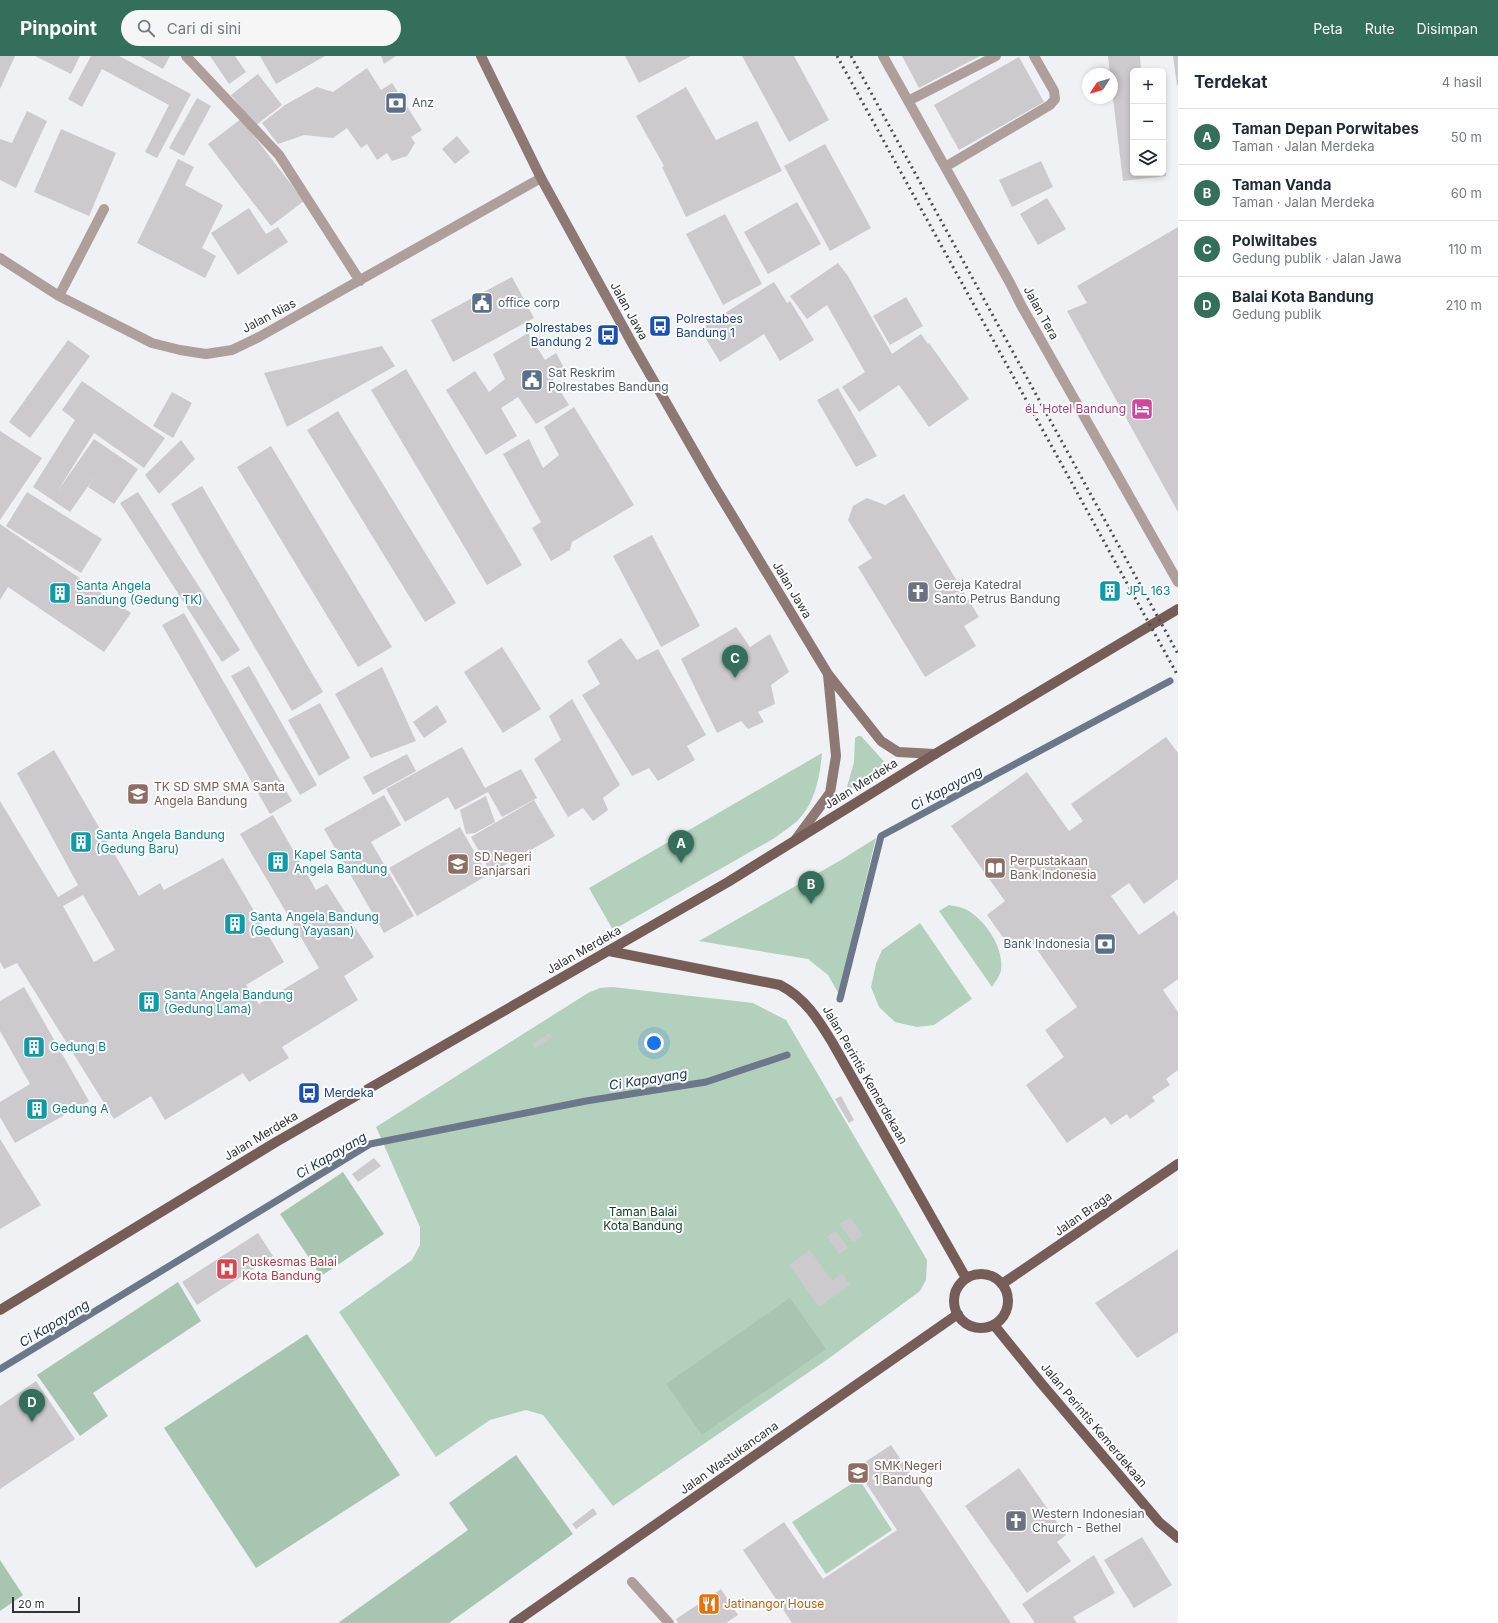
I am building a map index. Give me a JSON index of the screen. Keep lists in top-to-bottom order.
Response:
{
  "streets": {
    "main road": [
      "Jalan Merdeka",
      "Jalan Perintis Kemerdekaan",
      "Jalan Braga",
      "Jalan Wastukancana"
    ],
    "street": ["Jalan Jawa", "Jalan Tera", "Jalan Nias"]
  },
  "crossings": [
    ["Jalan Jawa", "Jalan Nias"],
    ["Jalan Jawa", "Jalan Merdeka"],
    ["Jalan Merdeka", "Jalan Perintis Kemerdekaan"],
    ["Jalan Perintis Kemerdekaan", "Jalan Braga"],
    ["Jalan Perintis Kemerdekaan", "Jalan Wastukancana"],
    ["Jalan Braga", "Jalan Wastukancana"]
  ],
  "water": ["Ci Kapayang"],
  "parks": ["Taman Balai Kota Bandung"],
  "places": {
    "bank": ["Anz", "Bank Indonesia"],
    "public building": ["office corp", "Sat Reskrim Polrestabes Bandung"],
    "bus stop": ["Polrestabes Bandung 1", "Polrestabes Bandung 2", "Merdeka"],
    "hotel": ["éL Hotel Bandung"],
    "building": [
      "JPL 163",
      "Santa Angela Bandung (Gedung TK)",
      "Santa Angela Bandung (Gedung Baru)",
      "Kapel Santa Angela Bandung",
      "Santa Angela Bandung (Gedung Yayasan)",
      "Santa Angela Bandung (Gedung Lama)",
      "Gedung B",
      "Gedung A"
    ],
    "church": ["Gereja Katedral Santo Petrus Bandung", "Western Indonesian Church - Bethel"],
    "school or university": ["TK SD SMP SMA Santa Angela Bandung", "SD Negeri Banjarsari", "SMK Negeri 1 Bandung"],
    "library": ["Perpustakaan Bank Indonesia"],
    "hospital": ["Puskesmas Balai Kota Bandung"],
    "restaurant": ["Jatinangor House"]
  },
  "scale_bar": "20 m",
  "north": "bottom left",
  "page": {
    "header": "Pinpoint",
    "search": "Cari di sini",
    "nav": ["Peta", "Rute", "Disimpan"],
    "heading": ["Terdekat", "4 hasil"],
    "map_buttons": ["+", "−"],
    "list": [
      {
        "mark": "A",
        "name": "Taman Depan Porwitabes",
        "note": "Taman · Jalan Merdeka",
        "value": "50 m"
      },
      {
        "mark": "B",
        "name": "Taman Vanda",
        "note": "Taman · Jalan Merdeka",
        "value": "60 m"
      },
      {
        "mark": "C",
        "name": "Polwiltabes",
        "note": "Gedung publik · Jalan Jawa",
        "value": "110 m"
      },
      {
        "mark": "D",
        "name": "Balai Kota Bandung",
        "note": "Gedung publik",
        "value": "210 m"
      }
    ],
    "pins": [
      "C",
      "A",
      "B",
      "D"
    ],
    "scale": "20 m"
  }
}
